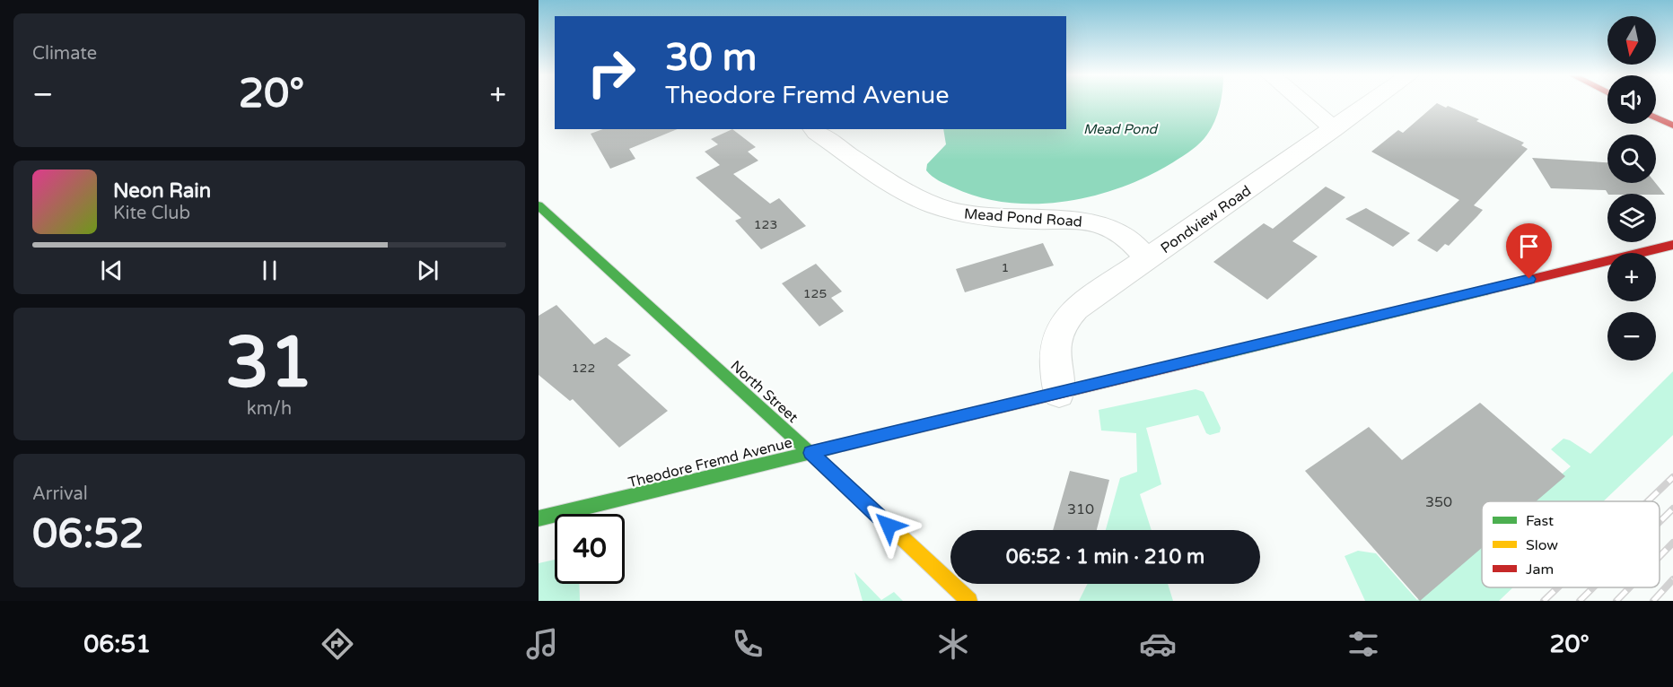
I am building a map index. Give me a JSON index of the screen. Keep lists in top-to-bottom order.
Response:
{
  "streets": {
    "street": [
      "Mead Pond Road",
      "Pondview Road",
      "North Street",
      "Theodore Fremd Avenue"
    ]
  },
  "crossings": [
    ["Mead Pond Road", "Pondview Road"],
    ["Pondview Road", "Theodore Fremd Avenue"],
    ["North Street", "Theodore Fremd Avenue"]
  ],
  "water": ["Mead Pond"],
  "house_numbers": [
    "123",
    "1",
    "125",
    "122",
    "350",
    "310"
  ],
  "legend": ["Fast", "Slow", "Jam"],
  "north": "bottom",
  "page": {
    "tile": [
      "Climate",
      ["31", "km/h"],
      ["Arrival", "06:52"]
    ],
    "map_buttons": ["+", "−"],
    "turn": ["30 m", "Theodore Fremd Avenue"],
    "heat": ["−", "20°", "+"],
    "song": ["Neon Rain", "Kite Club"],
    "limit": "40",
    "trip": "06:52 · 1 min · 210 m",
    "tabs": ["06:51", "20°"]
  }
}
